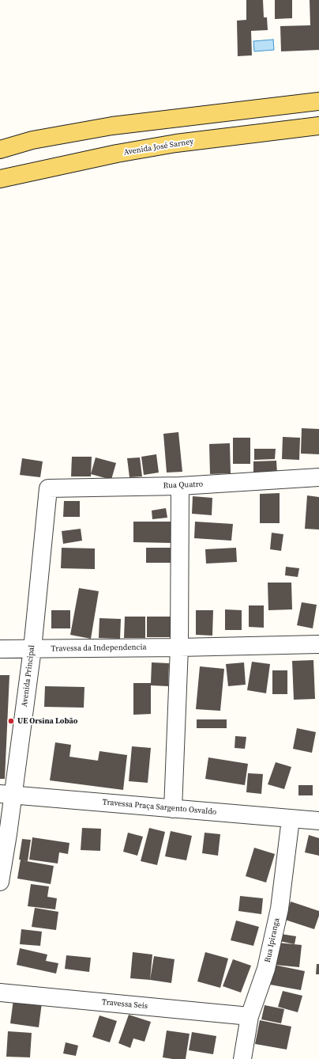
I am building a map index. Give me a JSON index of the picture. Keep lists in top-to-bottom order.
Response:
{
  "streets": {
    "main road": ["Avenida José Sarney"],
    "street": [
      "Rua Quatro",
      "Travessa da Independencia",
      "Avenida Principal",
      "Travessa Praça Sargento Osvaldo",
      "Rua Ipiranga",
      "Travessa Seis"
    ]
  },
  "crossings": [
    ["Rua Quatro", "Avenida Principal"],
    ["Travessa da Independencia", "Avenida Principal"],
    ["Avenida Principal", "Travessa Praça Sargento Osvaldo"],
    ["Travessa Praça Sargento Osvaldo", "Rua Ipiranga"],
    ["Rua Ipiranga", "Travessa Seis"]
  ],
  "places": ["UE Orsina Lobão"]
}
